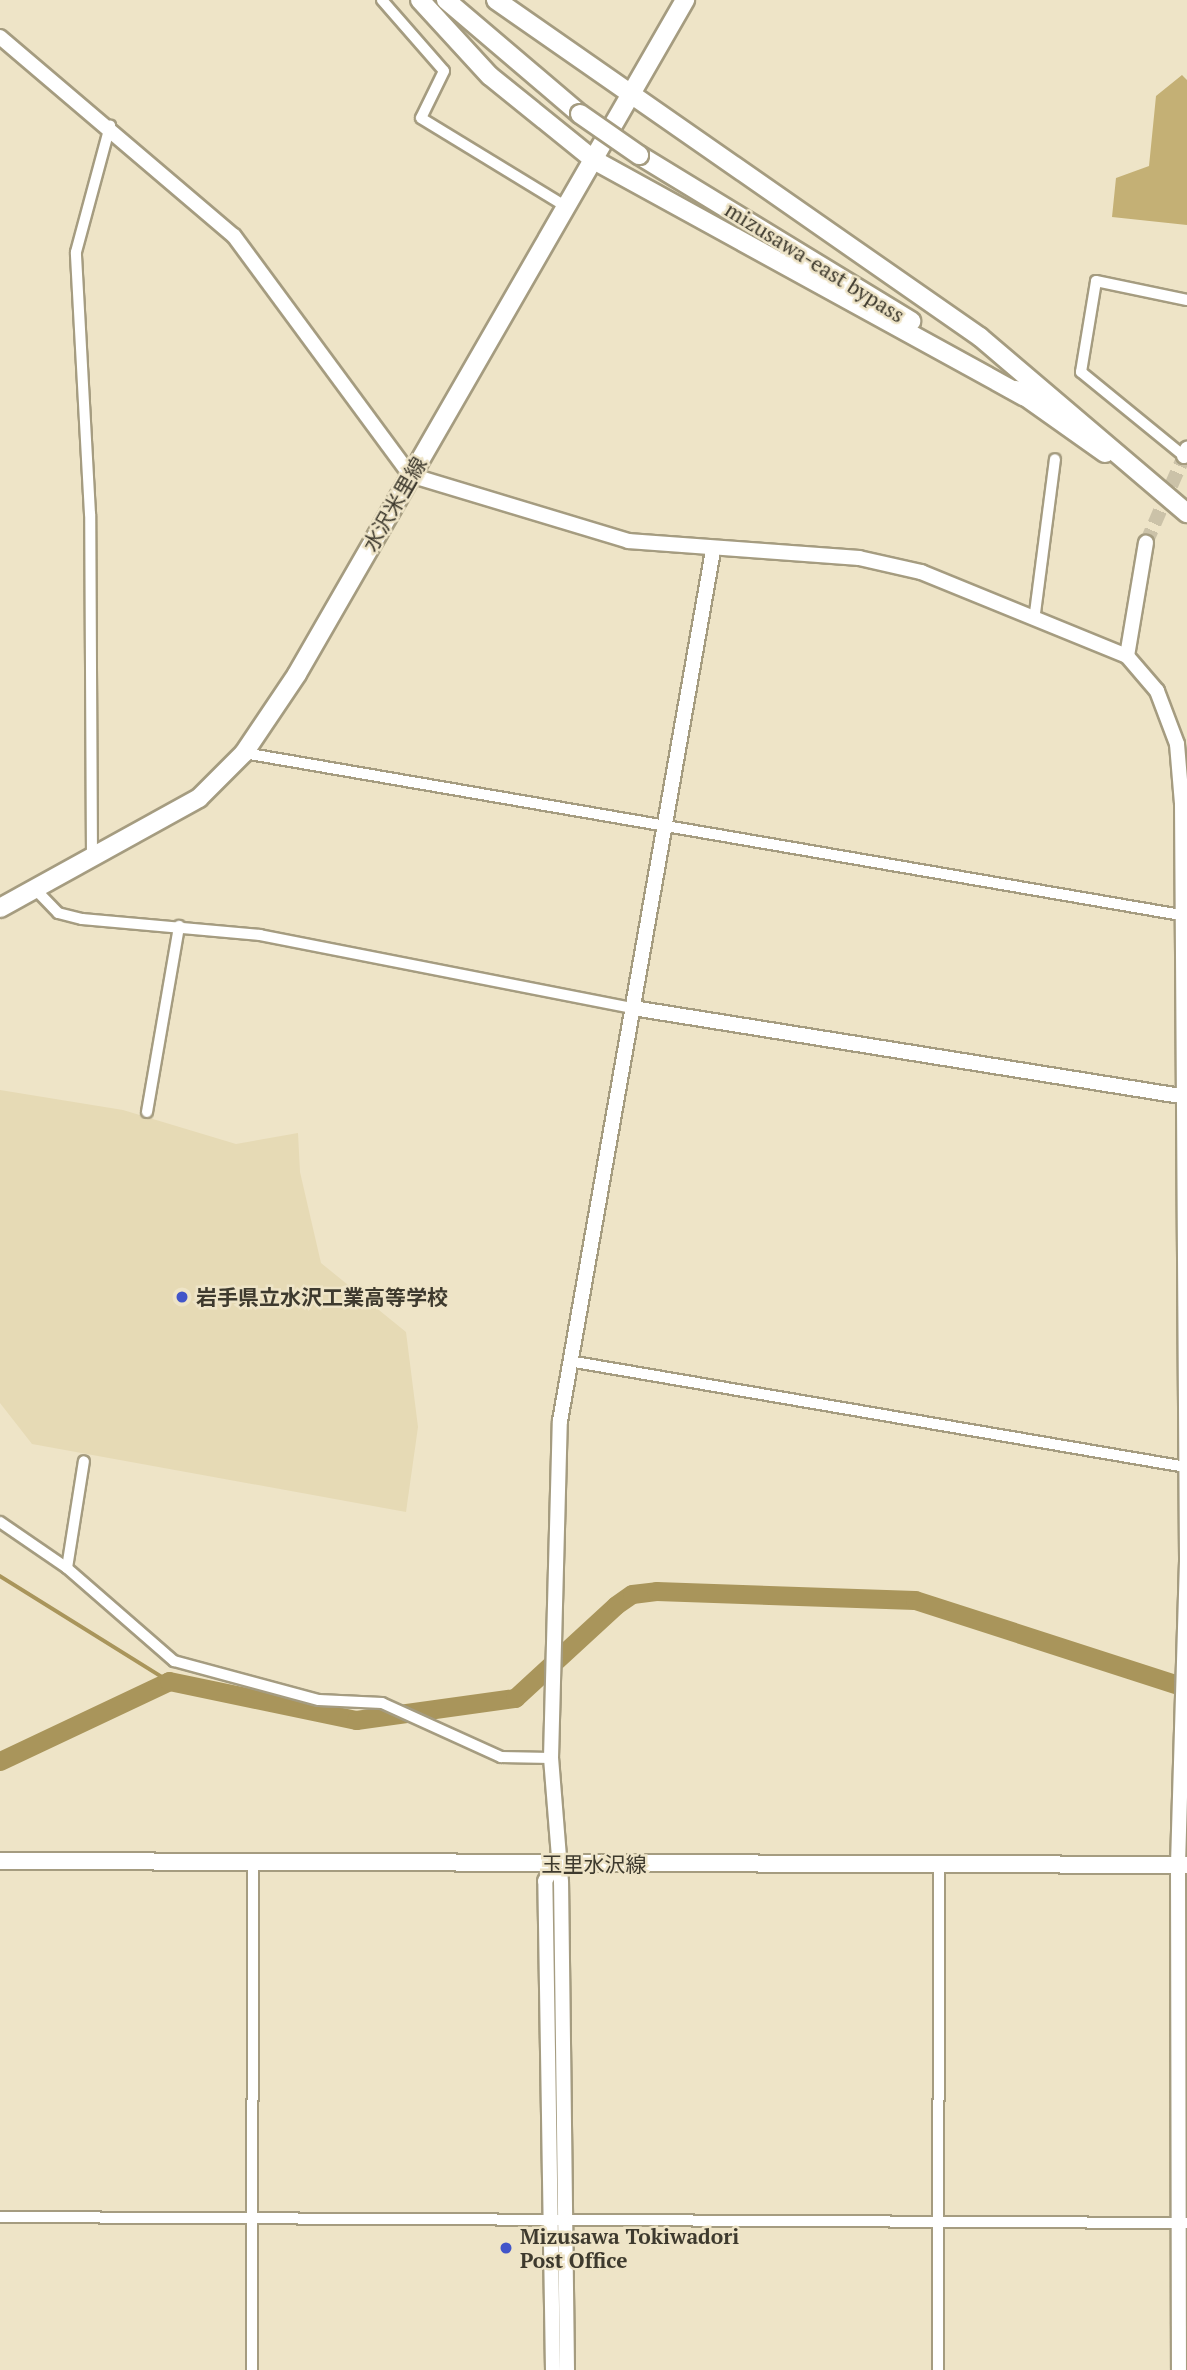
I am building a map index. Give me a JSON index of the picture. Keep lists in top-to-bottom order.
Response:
{
  "streets": {
    "main road": ["mizusawa-east bypass", "水沢米里線", "玉里水沢線"]
  },
  "places": ["岩手県立水沢工業高等学校", "Mizusawa Tokiwadori Post Office"]
}
